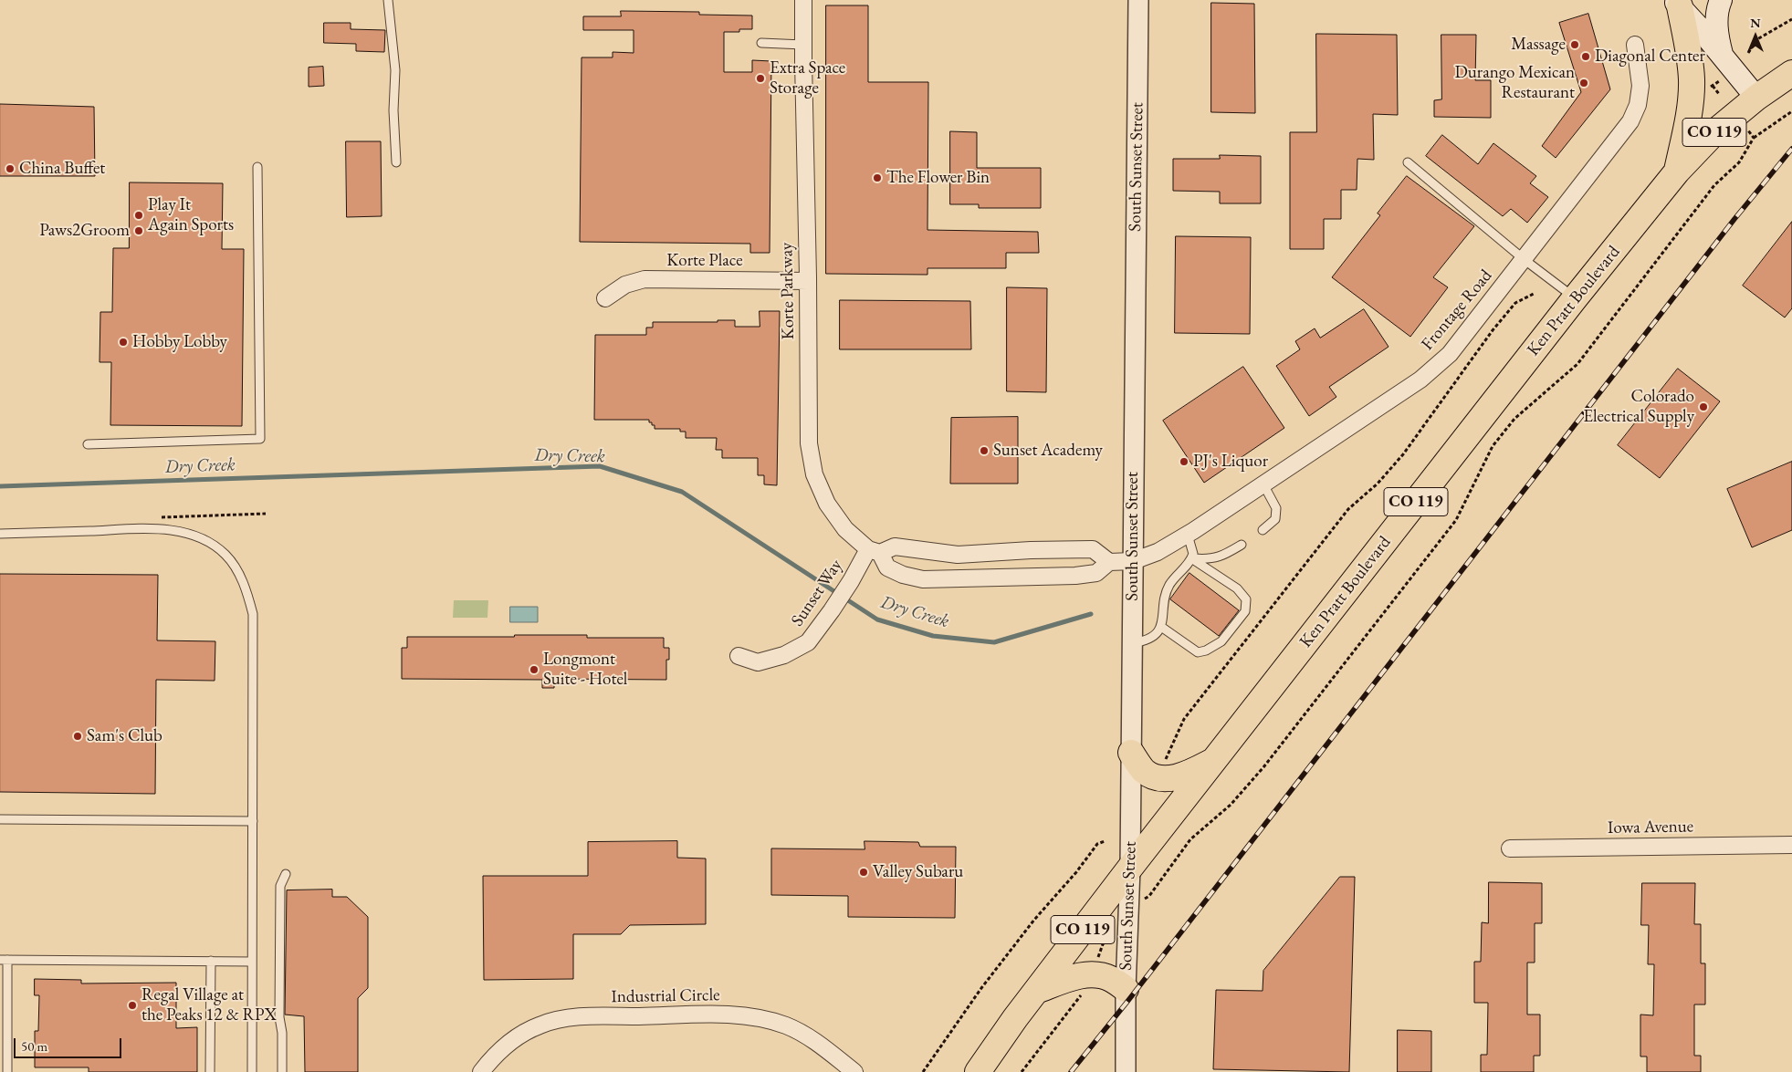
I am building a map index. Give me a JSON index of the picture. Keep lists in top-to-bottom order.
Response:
{
  "streets": {
    "highway": ["CO 119", "Ken Pratt Boulevard"],
    "street": [
      "South Sunset Street",
      "Korte Place",
      "Korte Parkway",
      "Frontage Road",
      "Sunset Way",
      "Iowa Avenue",
      "Industrial Circle"
    ]
  },
  "crossings": [
    ["South Sunset Street", "Korte Parkway"],
    ["South Sunset Street", "Ken Pratt Boulevard"],
    ["South Sunset Street", "Frontage Road"],
    ["Korte Place", "Korte Parkway"],
    ["Korte Parkway", "Frontage Road"],
    ["Korte Parkway", "Sunset Way"]
  ],
  "water": ["Dry Creek"],
  "places": [
    "Massage",
    "Diagonal Center",
    "Extra Space Storage",
    "Durango Mexican Restaurant",
    "China Buffet",
    "The Flower Bin",
    "Play It Again Sports",
    "Paws2Groom",
    "Hobby Lobby",
    "Colorado Electrical Supply",
    "Sunset Academy",
    "PJ's Liquor",
    "Longmont Suite - Hotel",
    "Sam's Club",
    "Valley Subaru",
    "Regal Village at the Peaks 12 & RPX"
  ],
  "scale_bar": "50 m",
  "north": "top"
}
